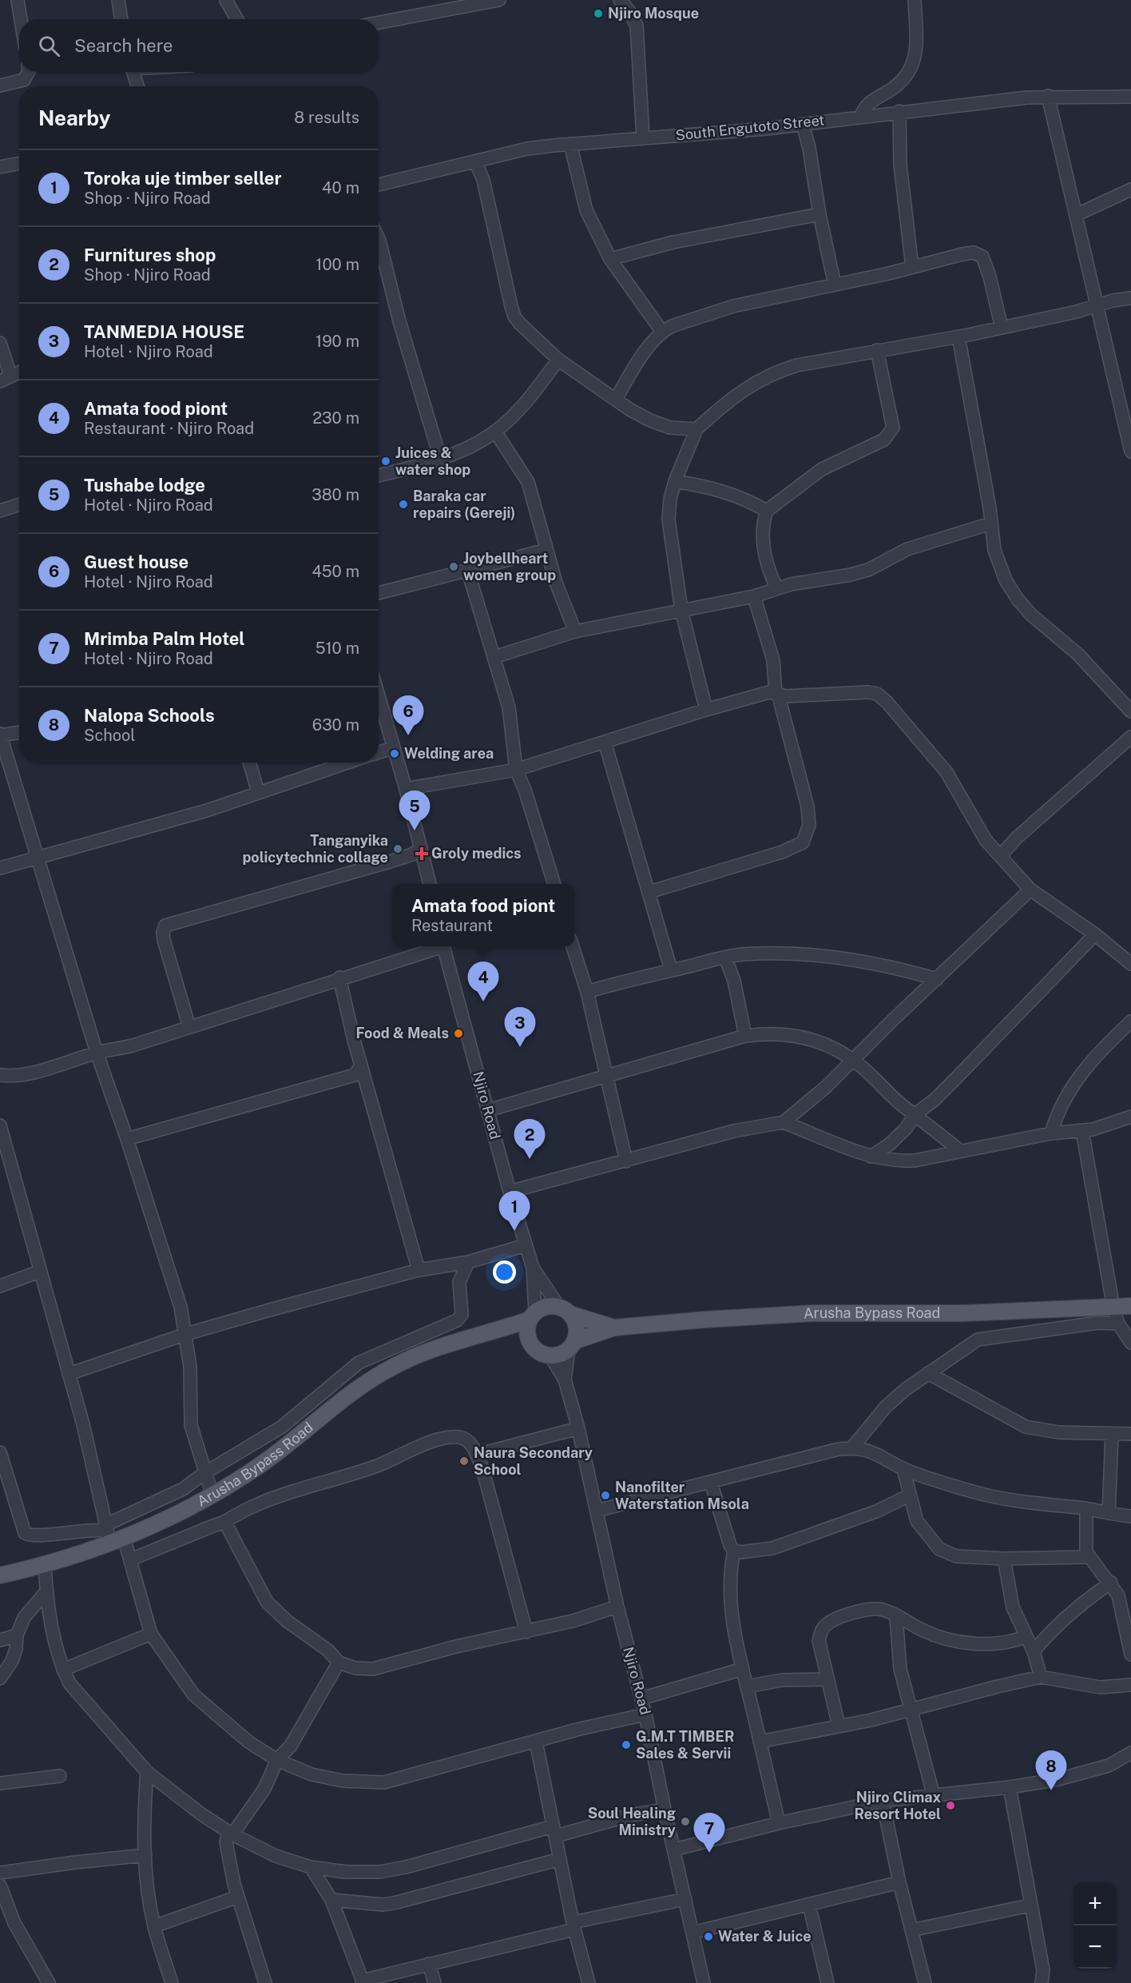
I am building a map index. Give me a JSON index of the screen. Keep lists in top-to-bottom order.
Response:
{
  "streets": {
    "main road": ["Arusha Bypass Road"],
    "street": ["South Engutoto Street", "Njiro Road"]
  },
  "crossings": [
    ["Njiro Road", "Arusha Bypass Road"]
  ],
  "places": {
    "other": [
      "Njiro Mosque",
      "Juices & water shop",
      "Baraka car repairs (Gereji)",
      "Joybellheart women group",
      "Welding area",
      "Tanganyika policytechnic collage",
      "Food & Meals",
      "Naura Secondary School",
      "Nanofilter Waterstation Msola",
      "G.M.T TIMBER Sales & Servii",
      "Njiro Climax Resort Hotel",
      "Soul Healing Ministry",
      "Water & Juice"
    ],
    "health": ["Groly medics"]
  },
  "page": {
    "search": "Search here",
    "heading": ["Nearby", "8 results"],
    "list": [
      {
        "mark": "1",
        "name": "Toroka uje timber seller",
        "note": "Shop · Njiro Road",
        "value": "40 m"
      },
      {
        "mark": "2",
        "name": "Furnitures shop",
        "note": "Shop · Njiro Road",
        "value": "100 m"
      },
      {
        "mark": "3",
        "name": "TANMEDIA HOUSE",
        "note": "Hotel · Njiro Road",
        "value": "190 m"
      },
      {
        "mark": "4",
        "name": "Amata food piont",
        "note": "Restaurant · Njiro Road",
        "value": "230 m"
      },
      {
        "mark": "5",
        "name": "Tushabe lodge",
        "note": "Hotel · Njiro Road",
        "value": "380 m"
      },
      {
        "mark": "6",
        "name": "Guest house",
        "note": "Hotel · Njiro Road",
        "value": "450 m"
      },
      {
        "mark": "7",
        "name": "Mrimba Palm Hotel",
        "note": "Hotel · Njiro Road",
        "value": "510 m"
      },
      {
        "mark": "8",
        "name": "Nalopa Schools",
        "note": "School",
        "value": "630 m"
      }
    ],
    "pins": [
      "6",
      "5",
      "4",
      "3",
      "2",
      "1",
      "8",
      "7"
    ],
    "popup": ["Amata food piont", "Restaurant"],
    "map_buttons": ["+", "−"]
  }
}
